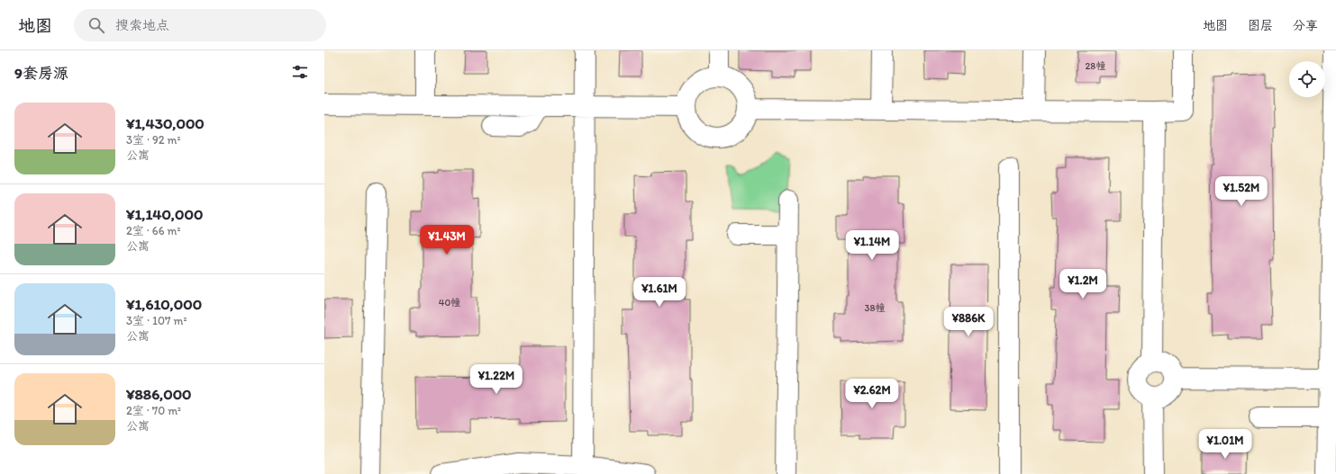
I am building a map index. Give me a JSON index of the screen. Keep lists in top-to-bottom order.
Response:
{
  "house_numbers": ["28幢", "40幢", "38幢"],
  "page": {
    "header": "地图",
    "search": "搜索地点",
    "nav": ["地图", "图层", "分享"],
    "heading": "9套房源",
    "list": [
      {
        "name": "¥1,430,000",
        "note": "3室 · 92 m² · 公寓"
      },
      {
        "name": "¥1,140,000",
        "note": "2室 · 66 m² · 公寓"
      },
      {
        "name": "¥1,610,000",
        "note": "3室 · 107 m² · 公寓"
      },
      {
        "name": "¥886,000",
        "note": "2室 · 70 m² · 公寓"
      }
    ],
    "price": [
      "¥1.52M",
      "¥1.43M",
      "¥1.14M",
      "¥1.2M",
      "¥1.61M",
      "¥886K",
      "¥1.22M",
      "¥2.62M",
      "¥1.01M"
    ]
  }
}
